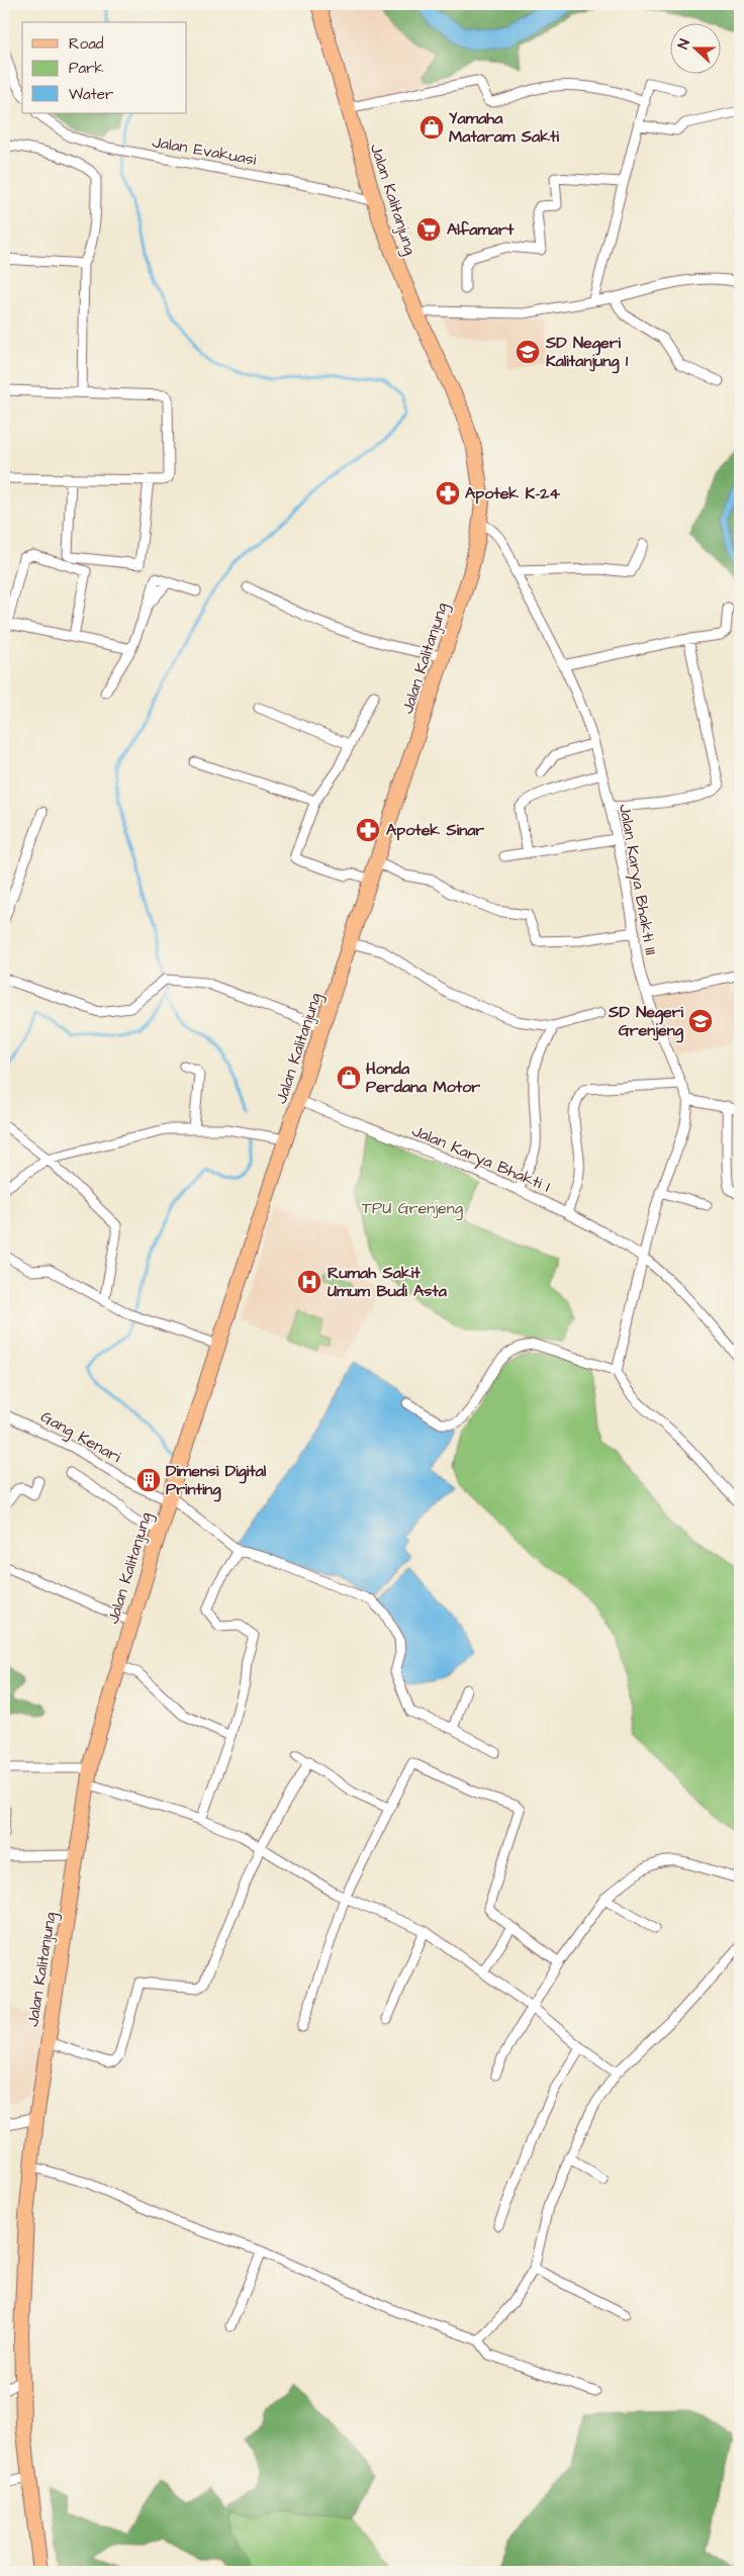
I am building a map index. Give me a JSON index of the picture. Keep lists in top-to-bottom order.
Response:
{
  "streets": {
    "main road": ["Jalan Kalitanjung"],
    "street": [
      "Jalan Evakuasi",
      "Jalan Karya Bhakti III",
      "Jalan Karya Bhakti I",
      "Gang Kenari"
    ]
  },
  "crossings": [
    ["Jalan Evakuasi", "Jalan Kalitanjung"],
    ["Jalan Kalitanjung", "Jalan Karya Bhakti III"],
    ["Jalan Kalitanjung", "Jalan Karya Bhakti I"],
    ["Jalan Kalitanjung", "Gang Kenari"],
    ["Jalan Karya Bhakti III", "Jalan Karya Bhakti I"]
  ],
  "parks": ["TPU Grenjeng"],
  "places": {
    "shop": ["Yamaha Mataram Sakti", "Honda Perdana Motor"],
    "supermarket": ["Alfamart"],
    "school or university": ["SD Negeri Kalitanjung 1", "SD Negeri Grenjeng"],
    "pharmacy": ["Apotek K-24", "Apotek Sinar"],
    "hospital": ["Rumah Sakit Umum Budi Asta"],
    "building": ["Dimensi Digital Printing"]
  },
  "legend": ["Road", "Park", "Water"],
  "north": "left"
}
